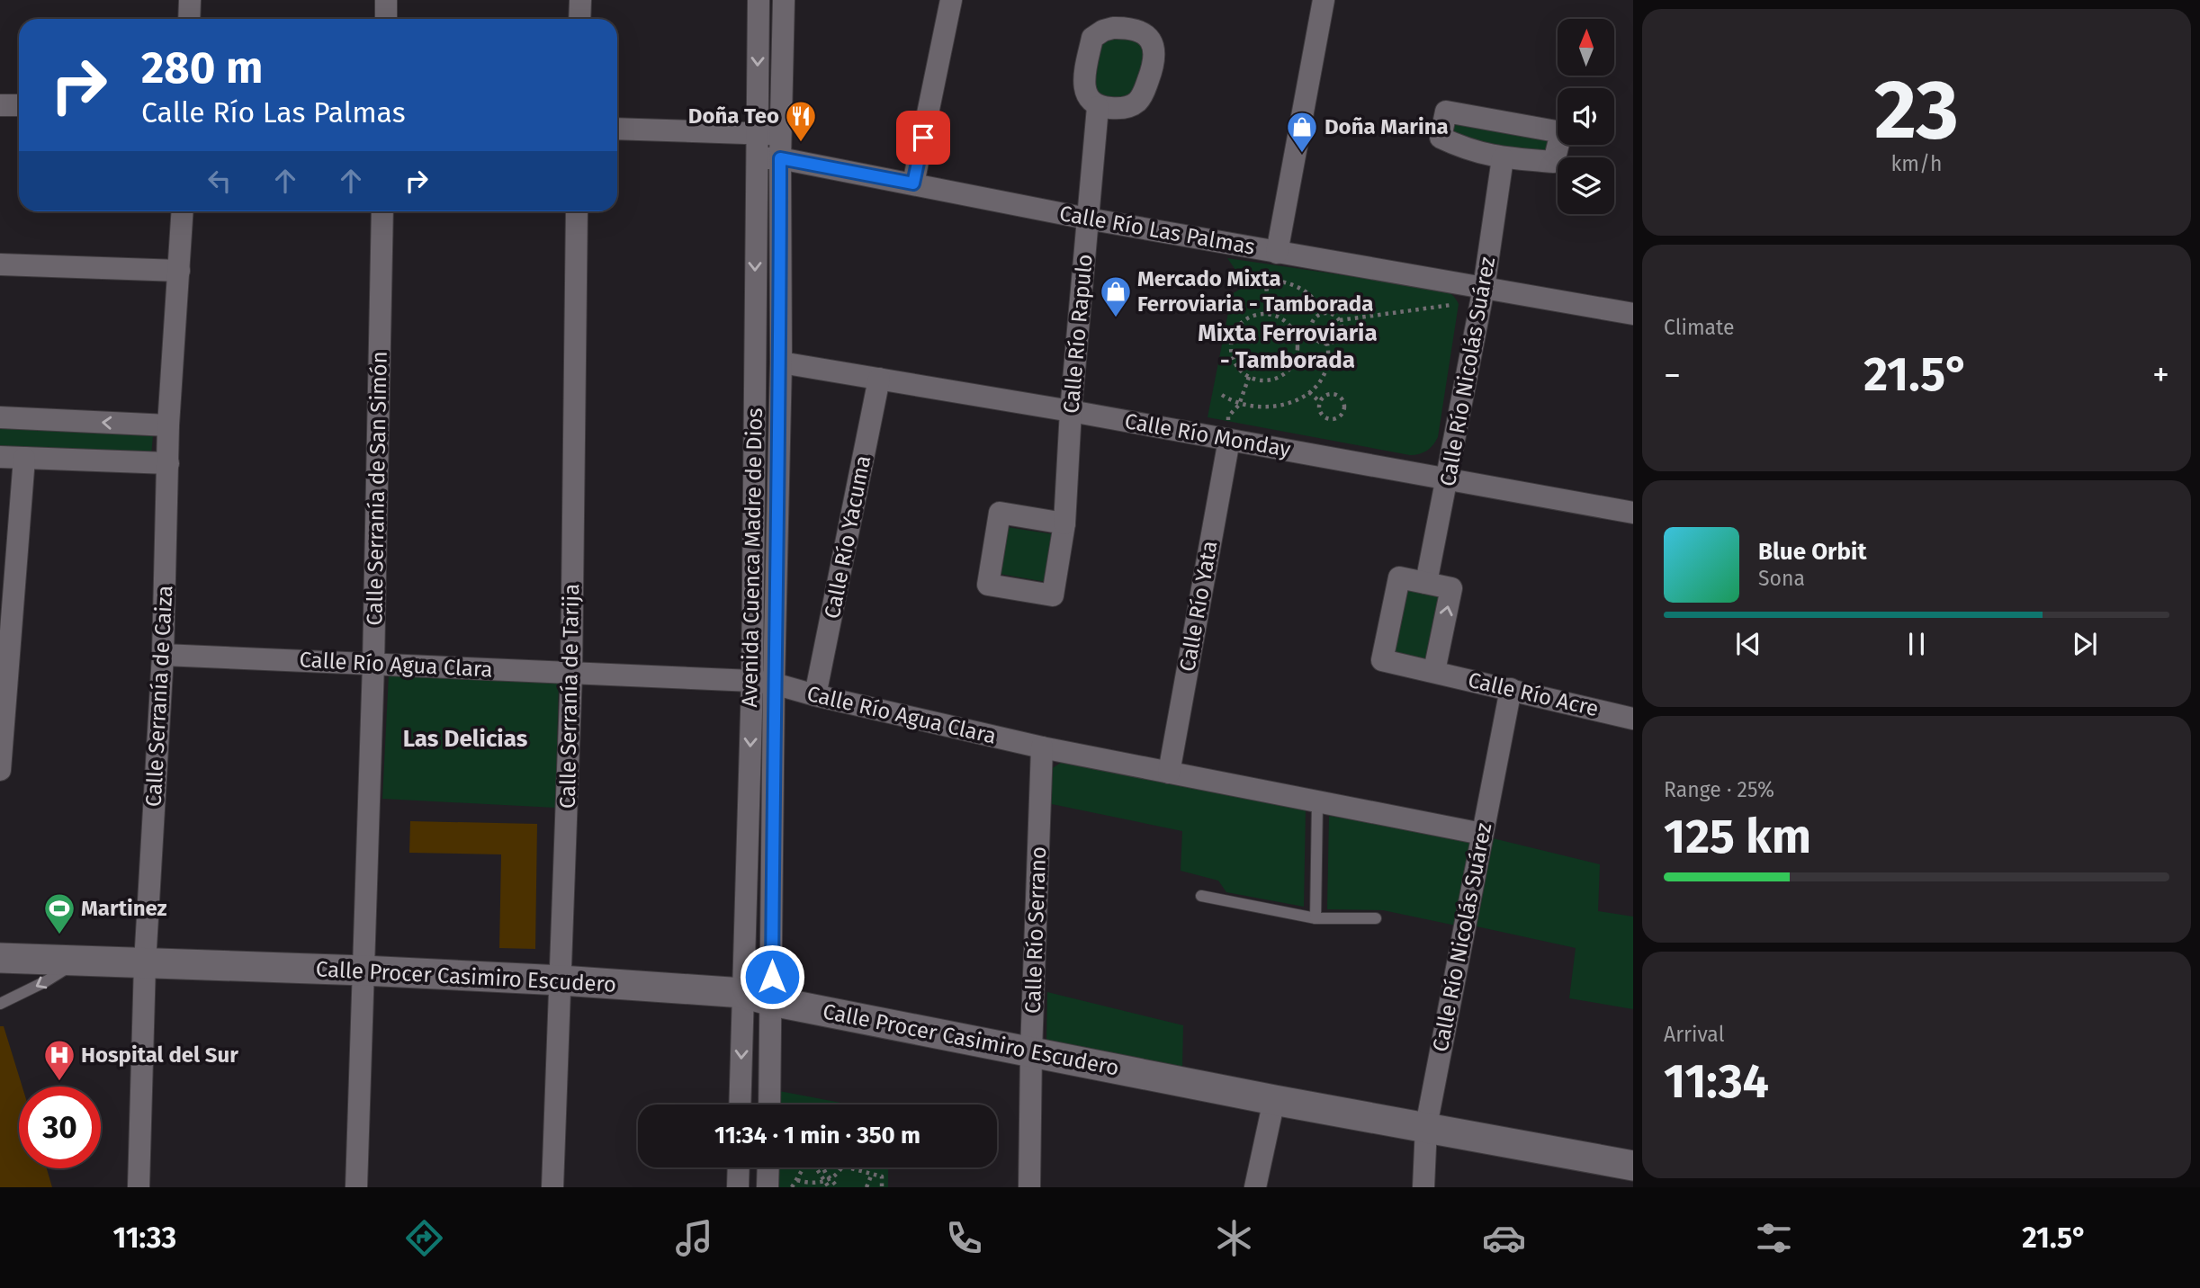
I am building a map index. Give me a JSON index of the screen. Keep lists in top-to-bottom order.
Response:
{
  "streets": {
    "main road": ["Calle Procer Casimiro Escudero"],
    "street": [
      "Calle Río Las Palmas",
      "Calle Río Rapulo",
      "Calle Río Nicolás Suárez",
      "Calle Río Monday",
      "Calle Serranía de San Simón",
      "Calle Río Yacuma",
      "Avenida Cuenca Madre de Dios",
      "Calle Río Yata",
      "Calle Río Agua Clara",
      "Calle Río Acre",
      "Calle Serranía de Caiza",
      "Calle Serranía de Tarija",
      "Calle Río Serrano"
    ]
  },
  "crossings": [
    ["Calle Río Las Palmas", "Calle Río Rapulo"],
    ["Calle Río Las Palmas", "Calle Río Nicolás Suárez"],
    ["Calle Río Las Palmas", "Avenida Cuenca Madre de Dios"],
    ["Calle Río Rapulo", "Calle Río Monday"],
    ["Calle Río Nicolás Suárez", "Calle Río Monday"],
    ["Calle Río Nicolás Suárez", "Calle Río Agua Clara"],
    ["Calle Río Nicolás Suárez", "Calle Río Acre"],
    ["Calle Río Nicolás Suárez", "Calle Procer Casimiro Escudero"],
    ["Calle Río Monday", "Calle Río Yacuma"],
    ["Calle Río Monday", "Avenida Cuenca Madre de Dios"],
    ["Calle Río Monday", "Calle Río Yata"],
    ["Calle Serranía de San Simón", "Calle Río Agua Clara"],
    ["Calle Serranía de San Simón", "Calle Procer Casimiro Escudero"],
    ["Calle Río Yacuma", "Calle Río Agua Clara"],
    ["Avenida Cuenca Madre de Dios", "Calle Río Agua Clara"],
    ["Avenida Cuenca Madre de Dios", "Calle Procer Casimiro Escudero"],
    ["Calle Río Yata", "Calle Río Agua Clara"],
    ["Calle Río Agua Clara", "Calle Serranía de Caiza"],
    ["Calle Río Agua Clara", "Calle Serranía de Tarija"],
    ["Calle Río Agua Clara", "Calle Río Serrano"],
    ["Calle Serranía de Caiza", "Calle Procer Casimiro Escudero"],
    ["Calle Serranía de Tarija", "Calle Procer Casimiro Escudero"],
    ["Calle Río Serrano", "Calle Procer Casimiro Escudero"]
  ],
  "districts": ["Mixta Ferroviaria - Tamborada", "Las Delicias"],
  "places": {
    "restaurant": ["Doña Teo"],
    "shop": ["Doña Marina", "Mercado Mixta Ferroviaria - Tamborada"],
    "sports": ["Martinez"],
    "hospital": ["Hospital del Sur"]
  },
  "north": "top",
  "page": {
    "tile": [
      ["23", "km/h"],
      "Climate",
      ["Range · 25%", "125 km"],
      ["Arrival", "11:34"]
    ],
    "turn": ["280 m", "Calle Río Las Palmas"],
    "heat": ["−", "21.5°", "+"],
    "song": ["Blue Orbit", "Sona"],
    "limit": "30",
    "trip": "11:34 · 1 min · 350 m",
    "tabs": ["11:33", "21.5°"]
  }
}
